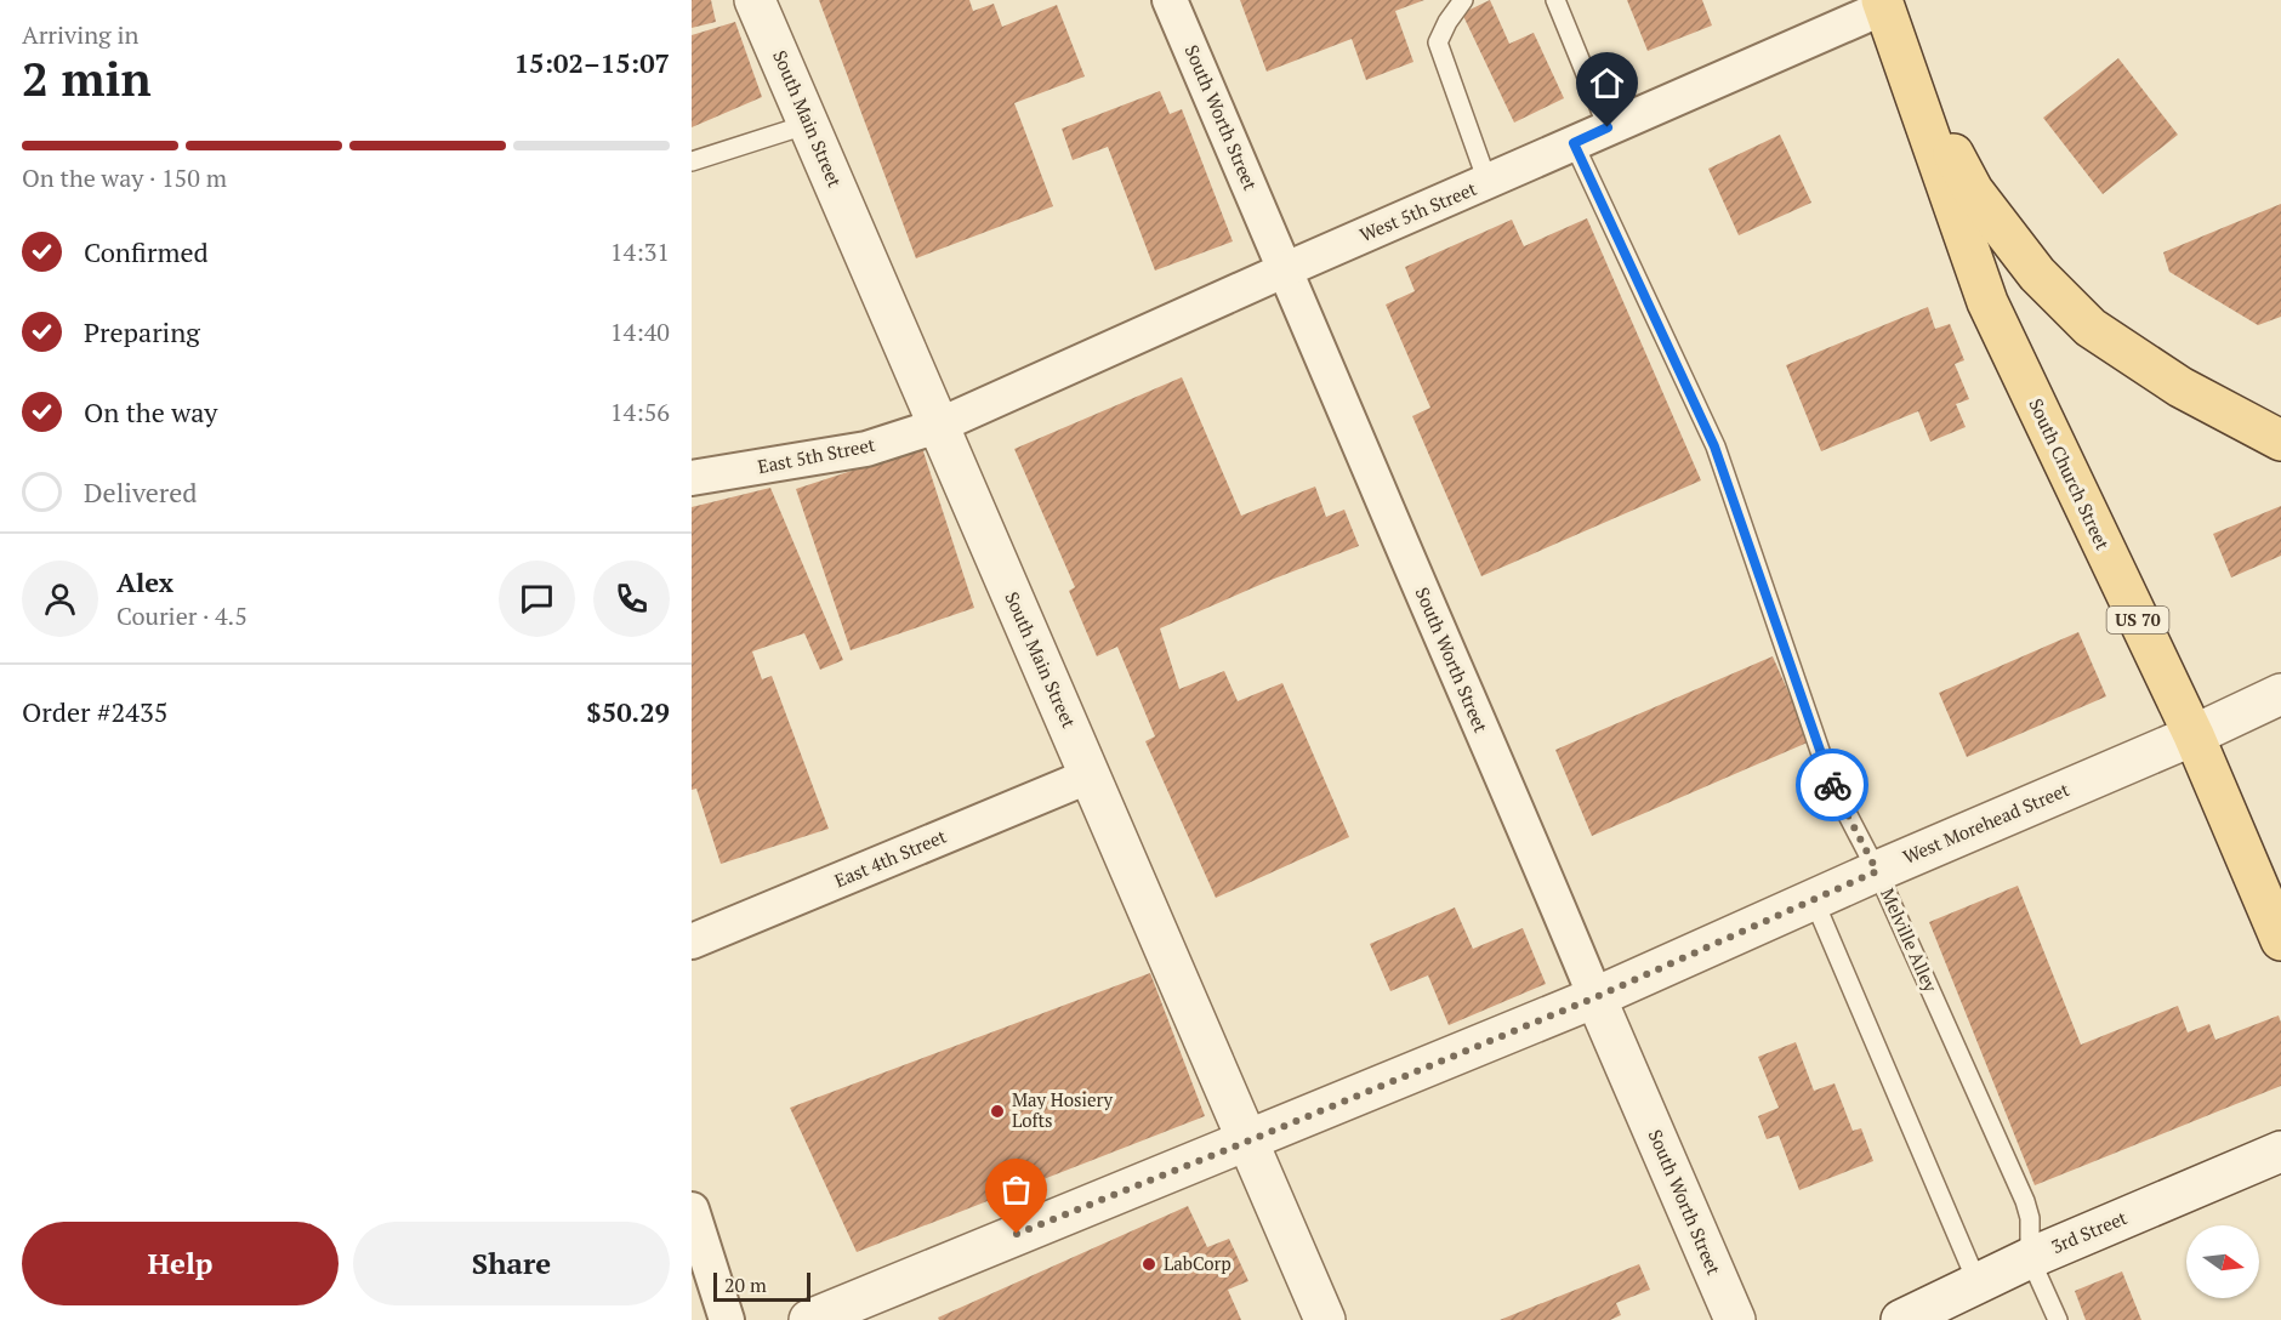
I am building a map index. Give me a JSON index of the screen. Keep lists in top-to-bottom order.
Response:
{
  "streets": {
    "main road": ["South Church Street", "US 70"],
    "street": [
      "South Worth Street",
      "South Main Street",
      "West 5th Street",
      "East 5th Street",
      "West Morehead Street",
      "East 4th Street",
      "3rd Street"
    ],
    "lane": ["Melville Alley"]
  },
  "crossings": [
    ["South Worth Street", "West 5th Street"],
    ["South Worth Street", "West Morehead Street"],
    ["South Main Street", "West 5th Street"],
    ["South Main Street", "East 5th Street"],
    ["South Main Street", "West Morehead Street"],
    ["South Main Street", "East 4th Street"],
    ["West 5th Street", "East 5th Street"],
    ["West 5th Street", "South Church Street"],
    ["West 5th Street", "Melville Alley"],
    ["South Church Street", "West Morehead Street"],
    ["West Morehead Street", "Melville Alley"],
    ["Melville Alley", "3rd Street"]
  ],
  "places": ["May Hosiery Lofts", "LabCorp"],
  "scale_bar": "20 m",
  "north": "right",
  "page": {
    "heading": ["2 min", "Arriving in", "15:02–15:07"],
    "panel": [
      "Alex",
      "Courier · 4.5",
      "Order #2435",
      "$50.29"
    ],
    "bar": "On the way · 150 m",
    "list": [
      ["Confirmed", "14:31"],
      ["Preparing", "14:40"],
      ["On the way", "14:56"],
      "Delivered"
    ],
    "buttons": ["Help", "Share"],
    "scale": "20 m"
  }
}
